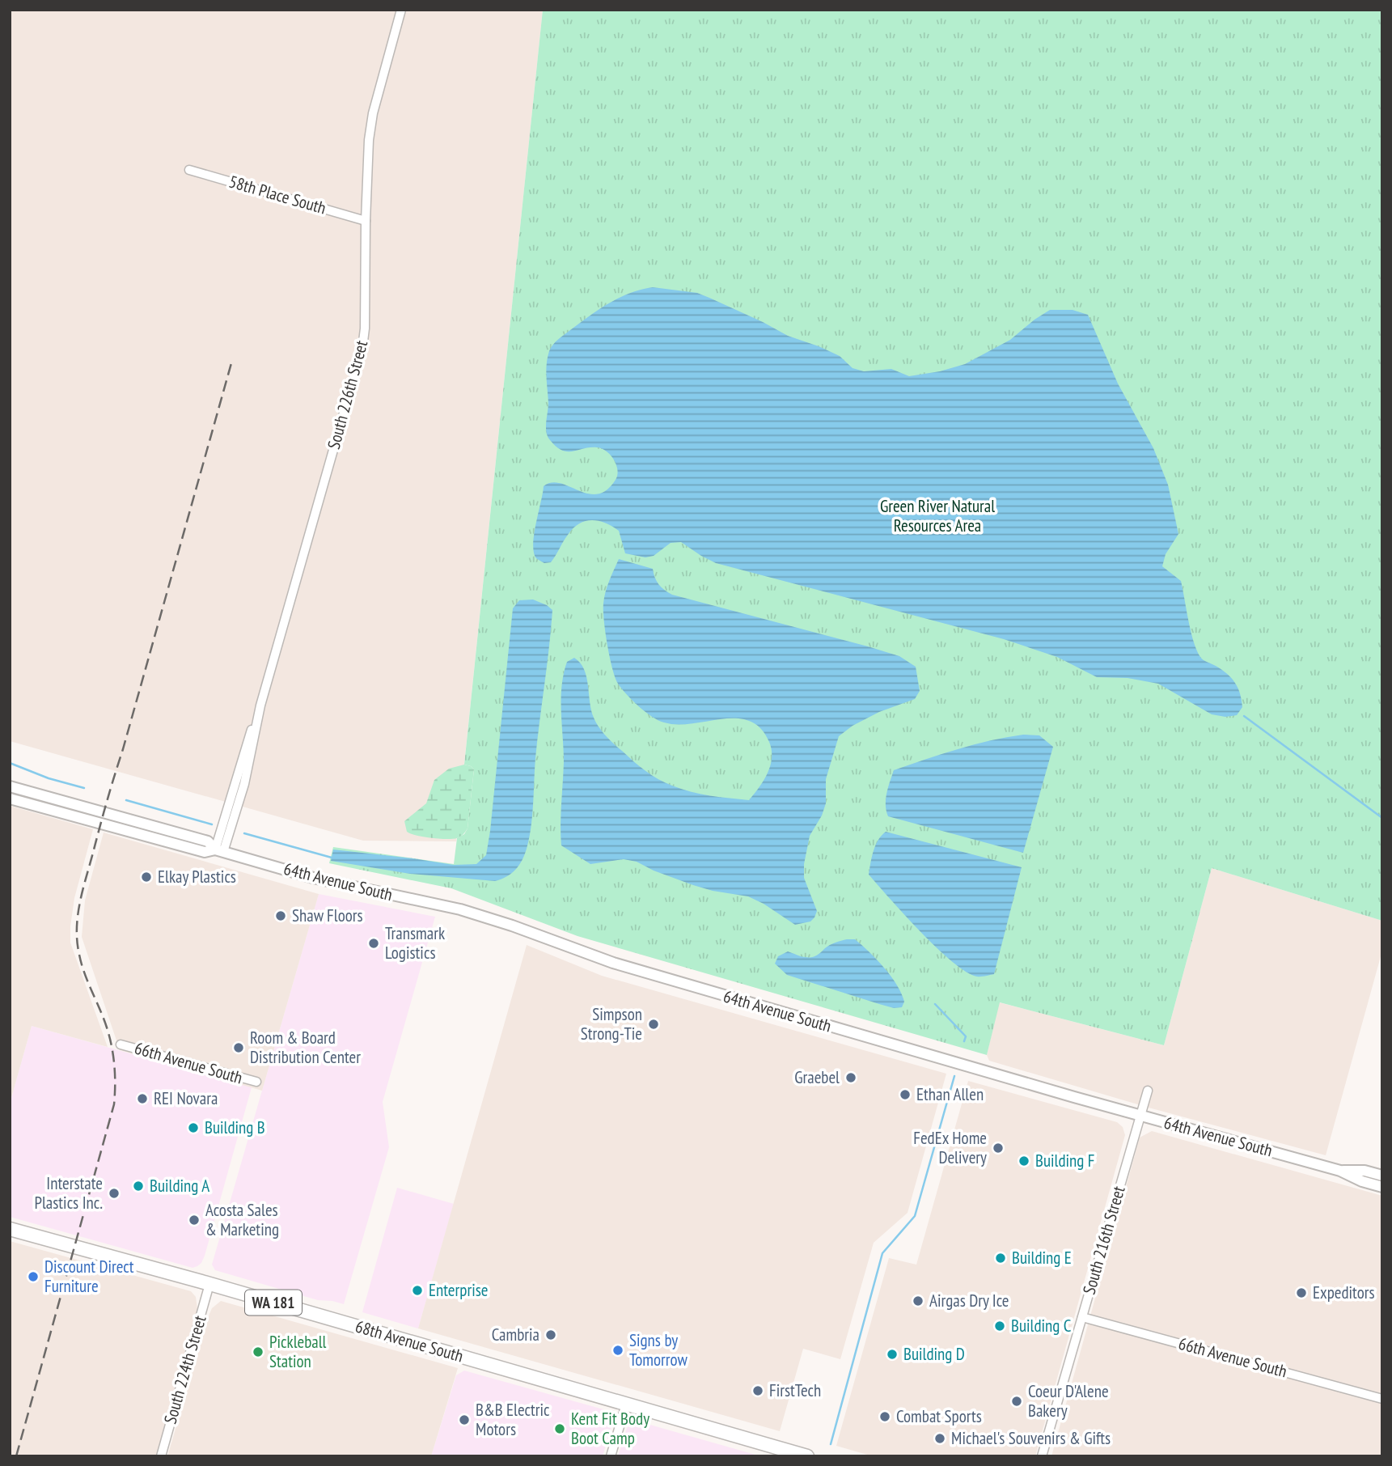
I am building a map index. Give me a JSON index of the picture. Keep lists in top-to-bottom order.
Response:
{
  "streets": {
    "main road": ["WA 181", "68th Avenue South"],
    "street": [
      "58th Place South",
      "South 226th Street",
      "64th Avenue South",
      "66th Avenue South",
      "South 216th Street",
      "South 224th Street"
    ]
  },
  "crossings": [
    ["58th Place South", "South 226th Street"],
    ["South 226th Street", "64th Avenue South"],
    ["64th Avenue South", "South 216th Street"],
    ["66th Avenue South", "South 216th Street"],
    ["68th Avenue South", "South 224th Street"]
  ],
  "parks": ["Green River Natural Resources Area"],
  "places": [
    "Elkay Plastics",
    "Shaw Floors",
    "Transmark Logistics",
    "Simpson Strong-Tie",
    "Room & Board Distribution Center",
    "Graebel",
    "Ethan Allen",
    "REI Novara",
    "Building B",
    "FedEx Home Delivery",
    "Building F",
    "Building A",
    "Interstate Plastics Inc.",
    "Acosta Sales & Marketing",
    "Building E",
    "Discount Direct Furniture",
    "Enterprise",
    "Expeditors",
    "Airgas Dry Ice",
    "Building C",
    "Cambria",
    "Signs by Tomorrow",
    "Pickleball Station",
    "Building D",
    "FirstTech",
    "Coeur D'Alene Bakery",
    "Combat Sports",
    "B&B Electric Motors",
    "Kent Fit Body Boot Camp",
    "Michael's Souvenirs & Gifts"
  ]
}
